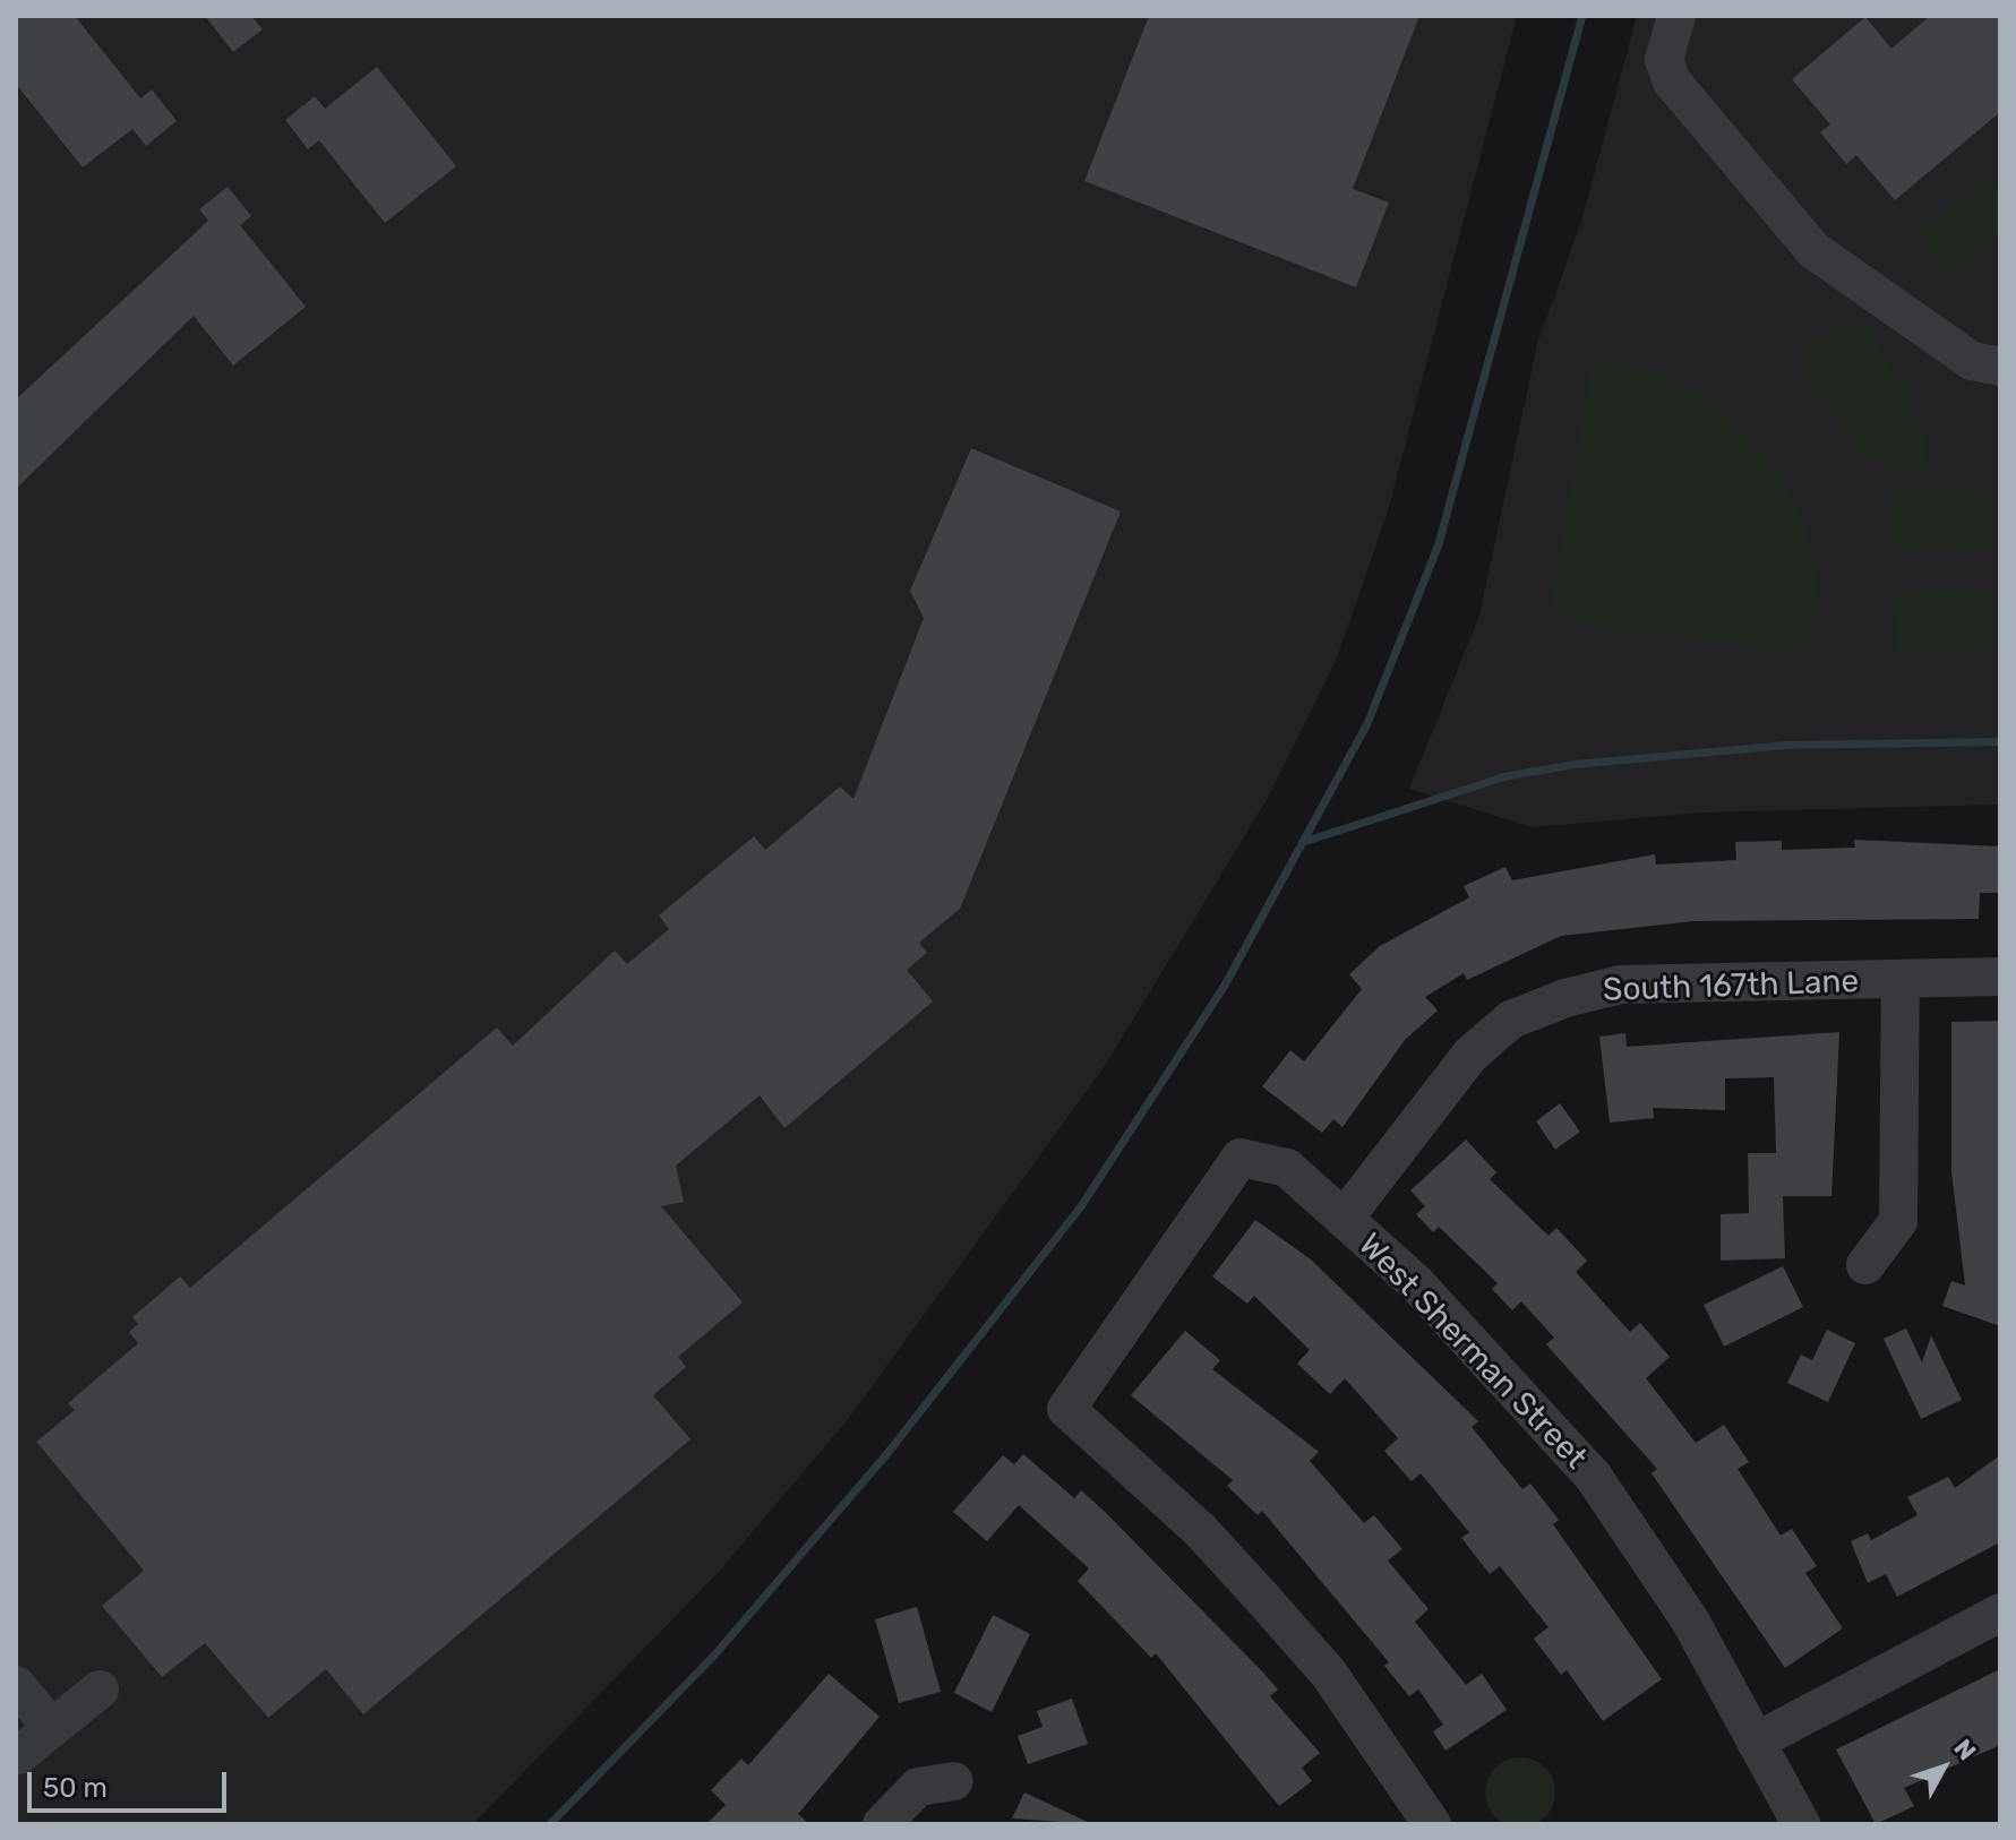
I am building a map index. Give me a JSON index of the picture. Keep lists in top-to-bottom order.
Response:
{
  "streets": {
    "street": ["South 167th Lane", "West Sherman Street"]
  },
  "crossings": [
    ["South 167th Lane", "West Sherman Street"]
  ],
  "scale_bar": "50 m",
  "north": "top right"
}
